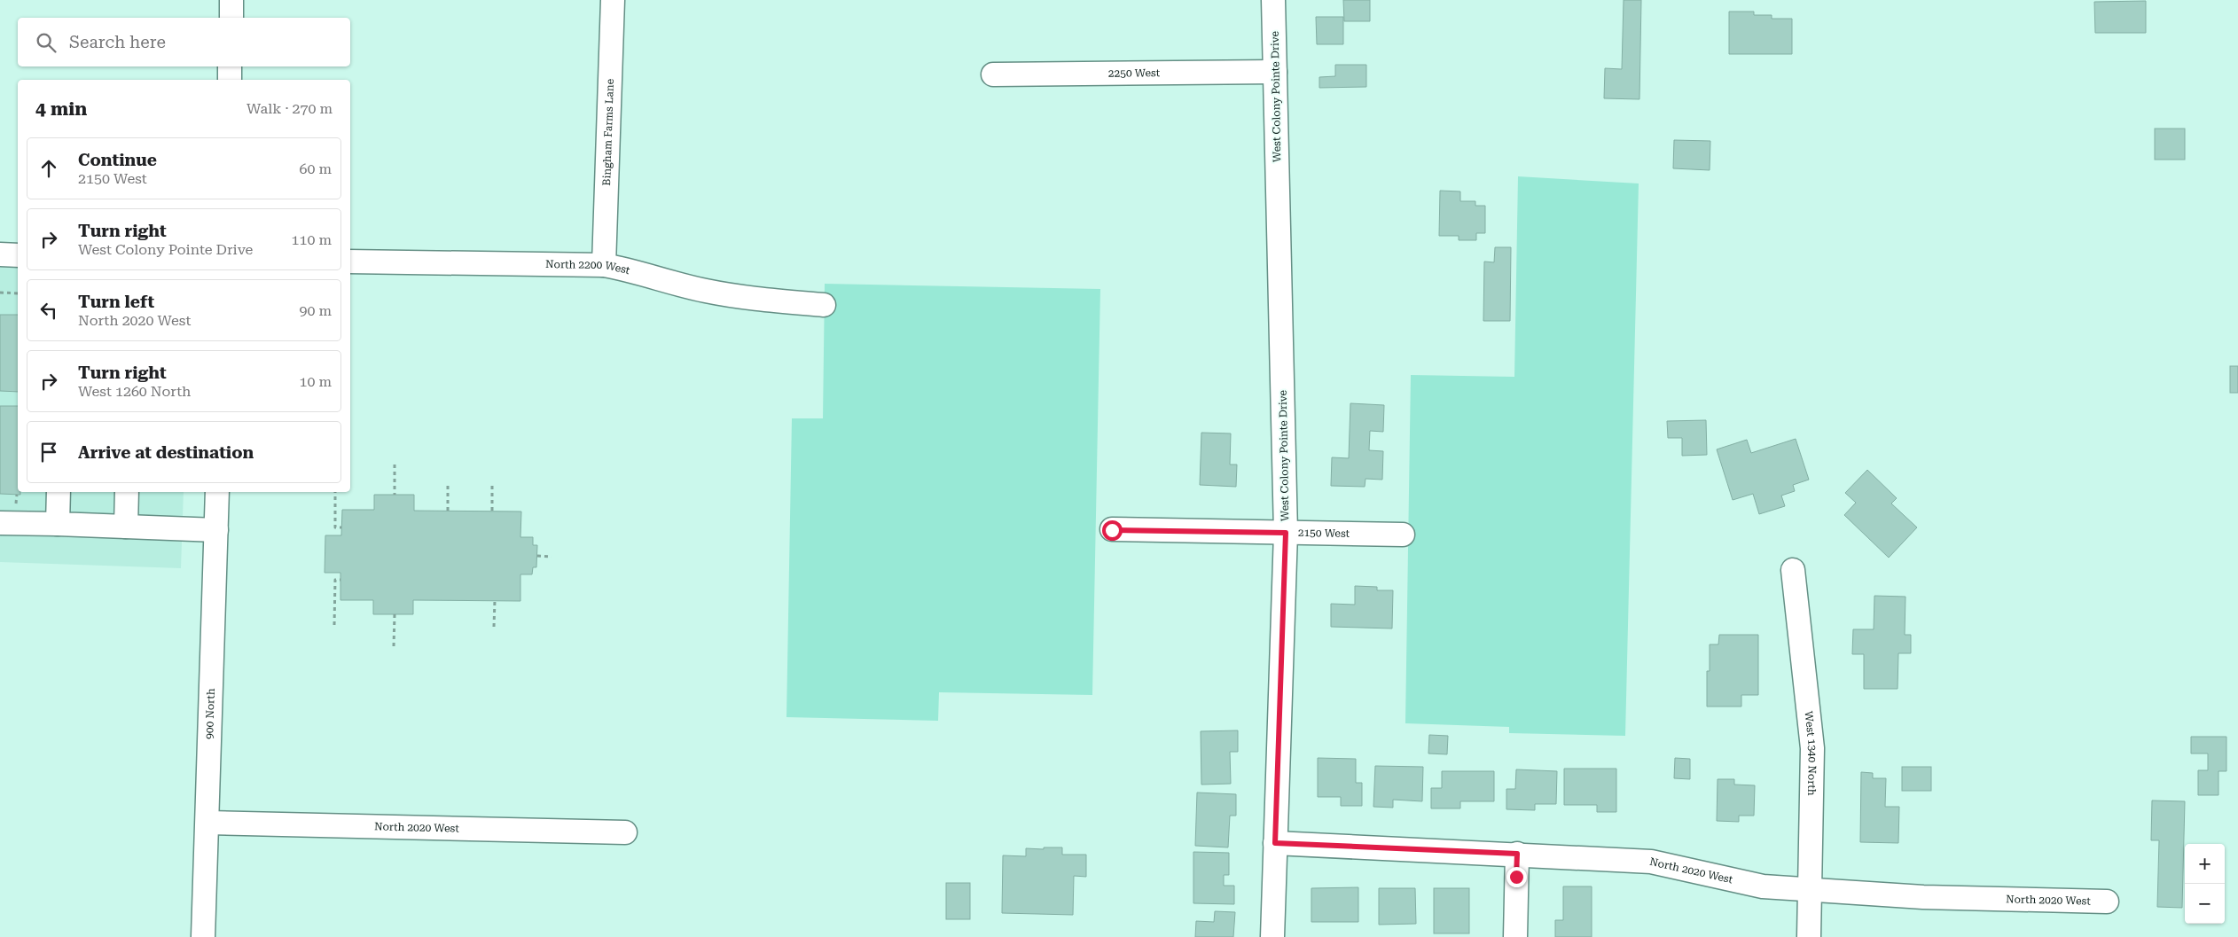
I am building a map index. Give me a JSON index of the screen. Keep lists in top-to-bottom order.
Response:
{
  "streets": {
    "street": [
      "2250 West",
      "West Colony Pointe Drive",
      "Bingham Farms Lane",
      "North 2200 West",
      "2150 West",
      "900 North",
      "West 1340 North",
      "North 2020 West"
    ]
  },
  "crossings": [
    ["2250 West", "West Colony Pointe Drive"],
    ["West Colony Pointe Drive", "2150 West"],
    ["West Colony Pointe Drive", "North 2020 West"],
    ["Bingham Farms Lane", "North 2200 West"],
    ["900 North", "North 2020 West"],
    ["West 1340 North", "North 2020 West"]
  ],
  "page": {
    "search": "Search here",
    "heading": ["4 min", "Walk · 270 m"],
    "list": [
      ["Continue", "2150 West", "60 m"],
      ["Turn right", "West Colony Pointe Drive", "110 m"],
      ["Turn left", "North 2020 West", "90 m"],
      ["Turn right", "West 1260 North", "10 m"],
      "Arrive at destination"
    ],
    "map_buttons": ["+", "−"]
  }
}
